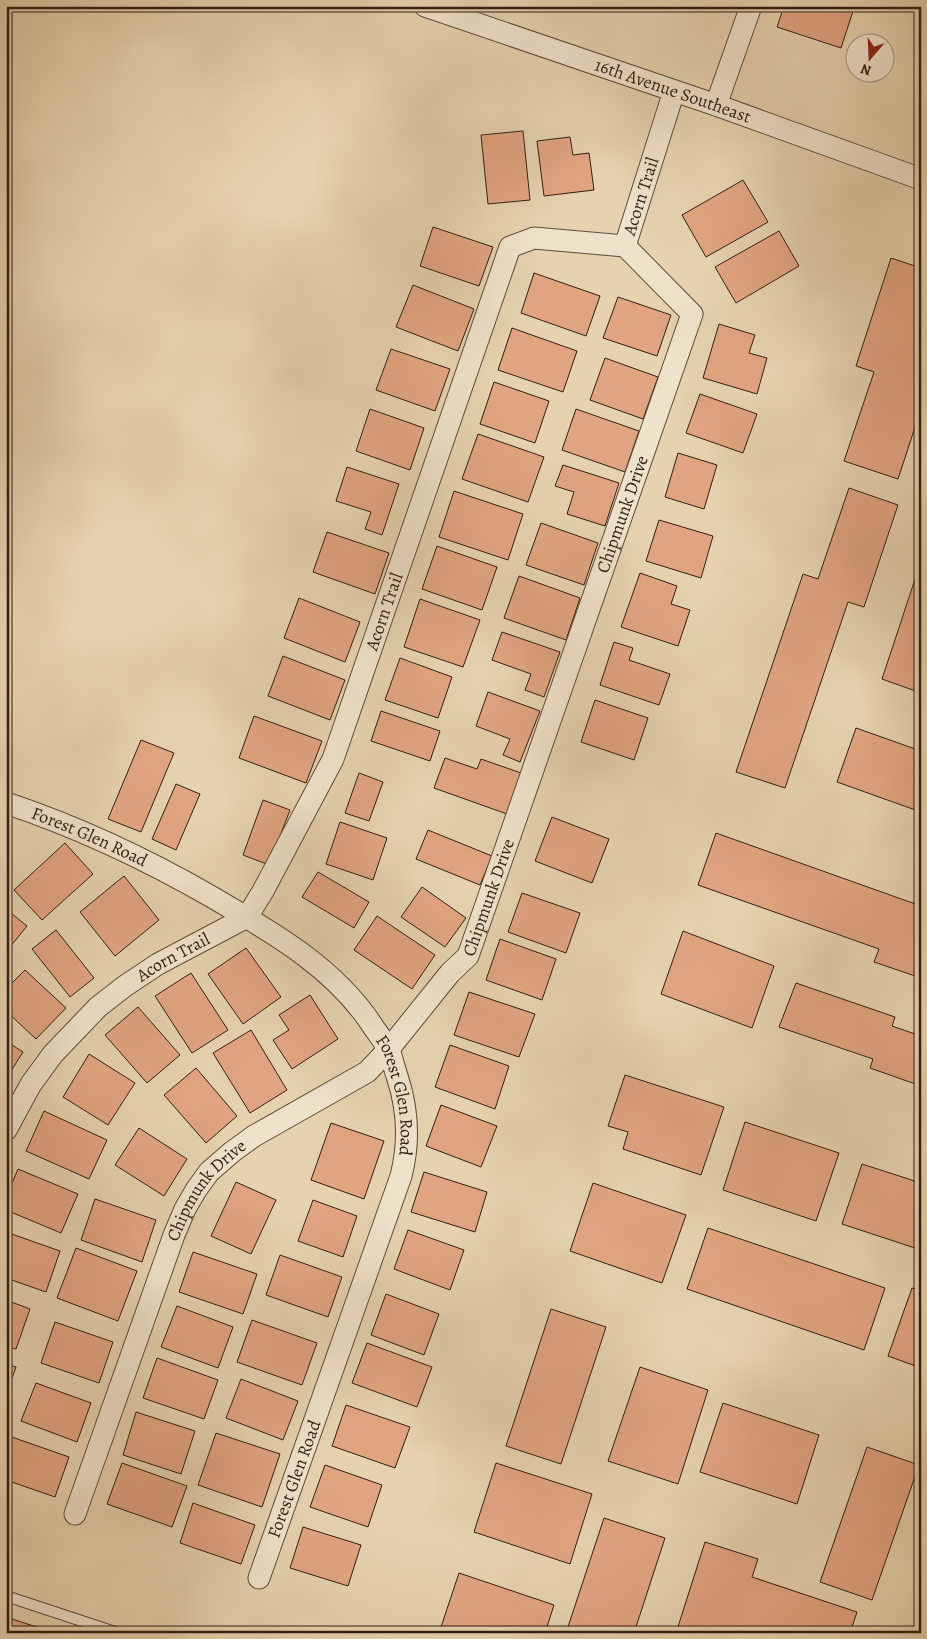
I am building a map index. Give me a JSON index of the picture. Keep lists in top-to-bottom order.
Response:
{
  "streets": {
    "street": [
      "16th Avenue Southeast",
      "Acorn Trail",
      "Chipmunk Drive",
      "Forest Glen Road"
    ]
  },
  "crossings": [
    ["16th Avenue Southeast", "Acorn Trail"],
    ["Acorn Trail", "Chipmunk Drive"],
    ["Acorn Trail", "Forest Glen Road"],
    ["Chipmunk Drive", "Forest Glen Road"]
  ],
  "north": "bottom"
}
